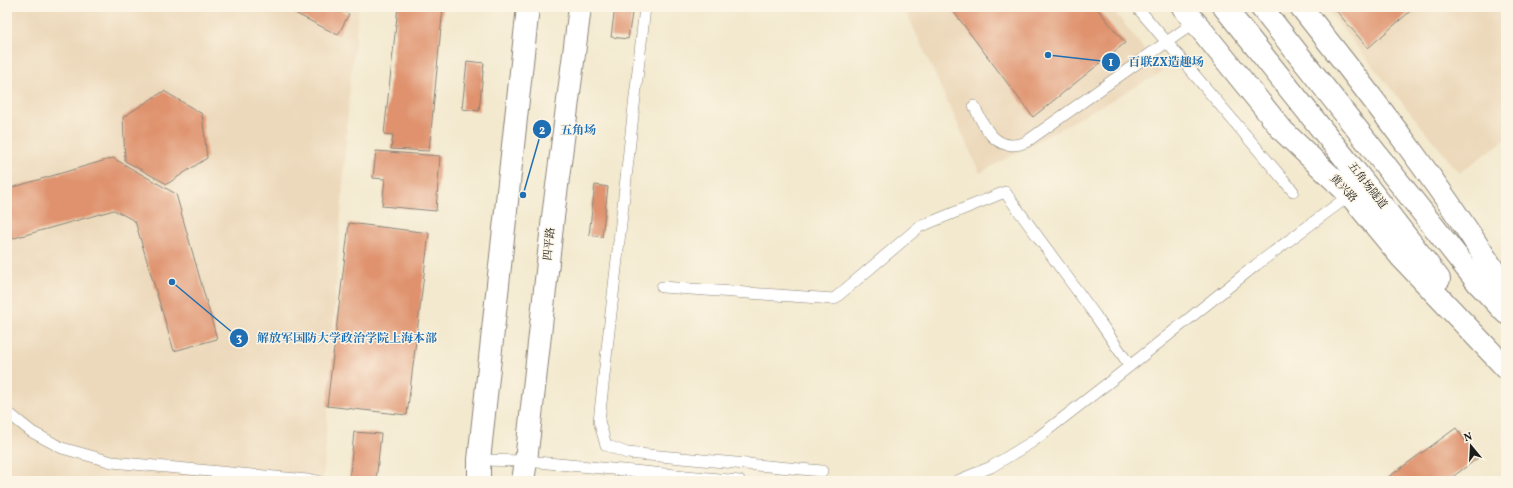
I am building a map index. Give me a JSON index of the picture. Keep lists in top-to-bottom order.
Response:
{
  "streets": {
    "main road": ["五角场隧道", "黄兴路", "四平路"]
  },
  "crossings": [
    ["五角场隧道", "黄兴路"]
  ],
  "places": ["百联ZX造趣场", "五角场", "解放军国防大学政治学院上海本部"],
  "north": "top"
}
